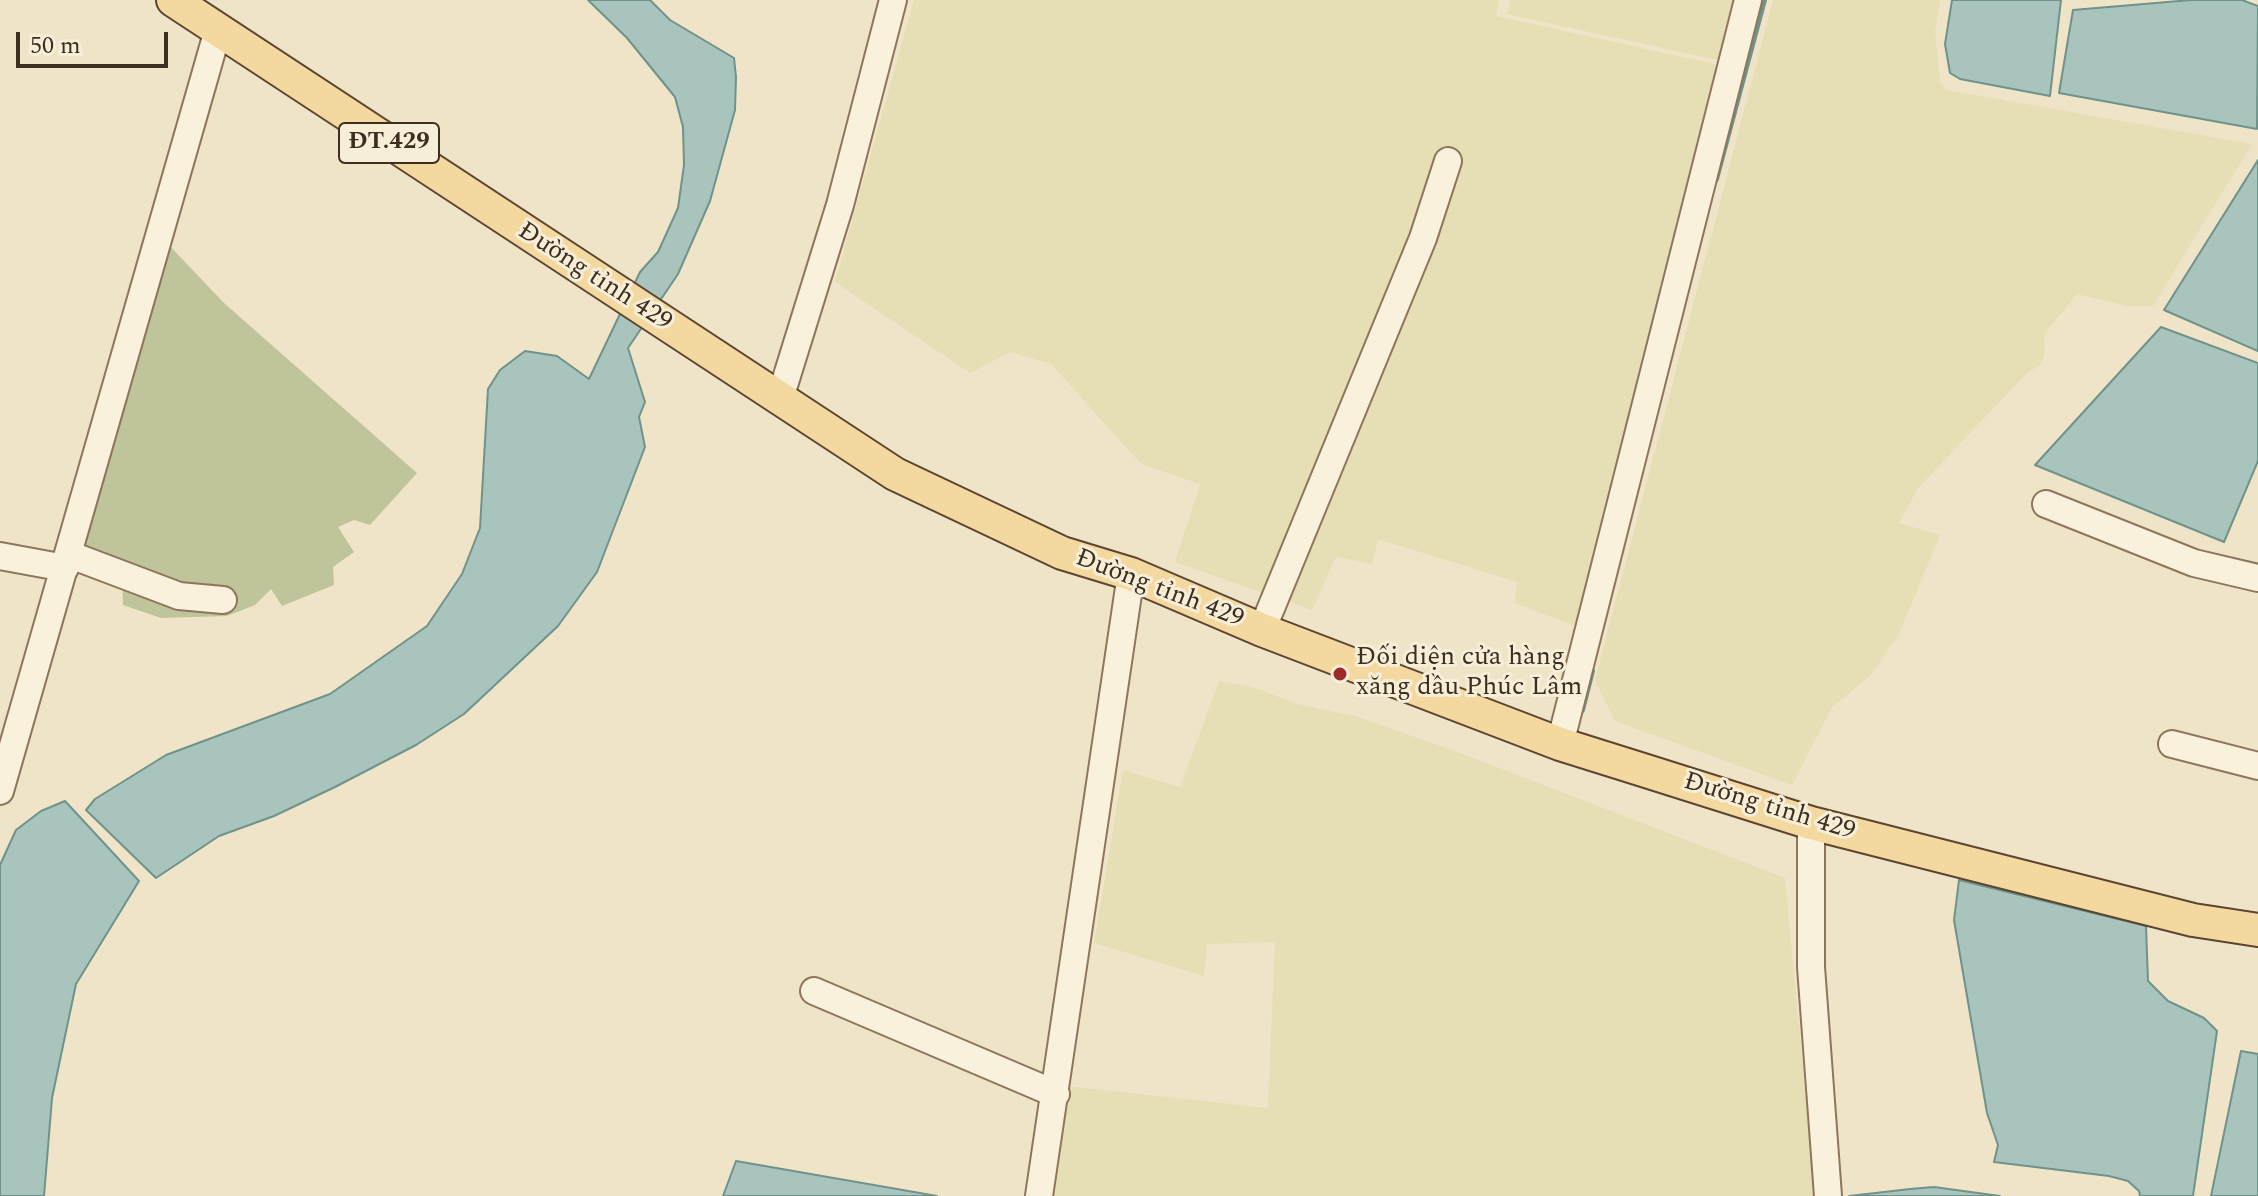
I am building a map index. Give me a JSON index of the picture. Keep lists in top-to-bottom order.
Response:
{
  "streets": {
    "main road": ["ĐT.429", "Đường tỉnh 429"]
  },
  "places": ["Đối diện cửa hàng xăng dầu Phúc Lâm"],
  "scale_bar": "50 m"
}
